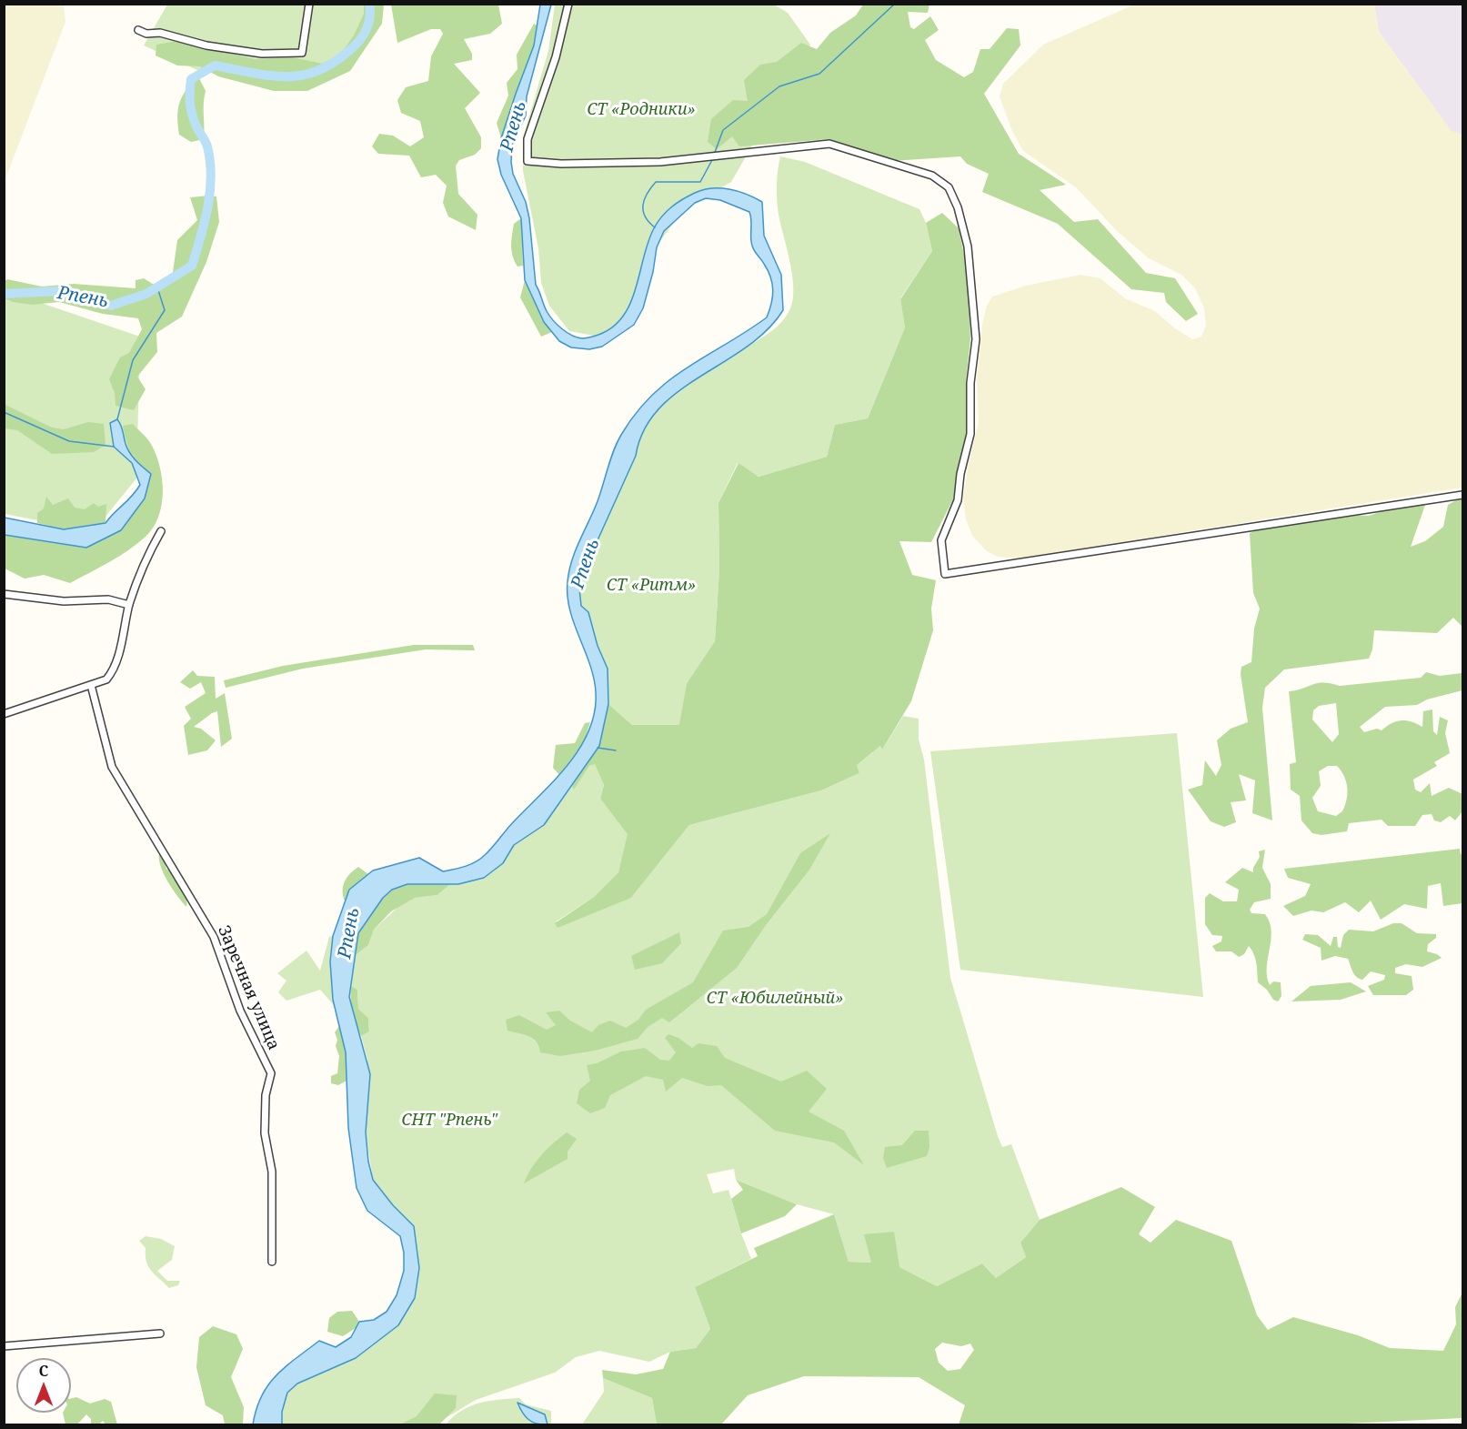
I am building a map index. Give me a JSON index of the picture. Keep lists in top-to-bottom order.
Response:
{
  "streets": {
    "street": ["Заречная улица"]
  },
  "water": ["Рпень"],
  "parks": [
    "СТ «Родники»",
    "СТ «Ритм»",
    "СТ «Юбилейный»",
    "СНТ \"Рпень\""
  ],
  "north": "top"
}
